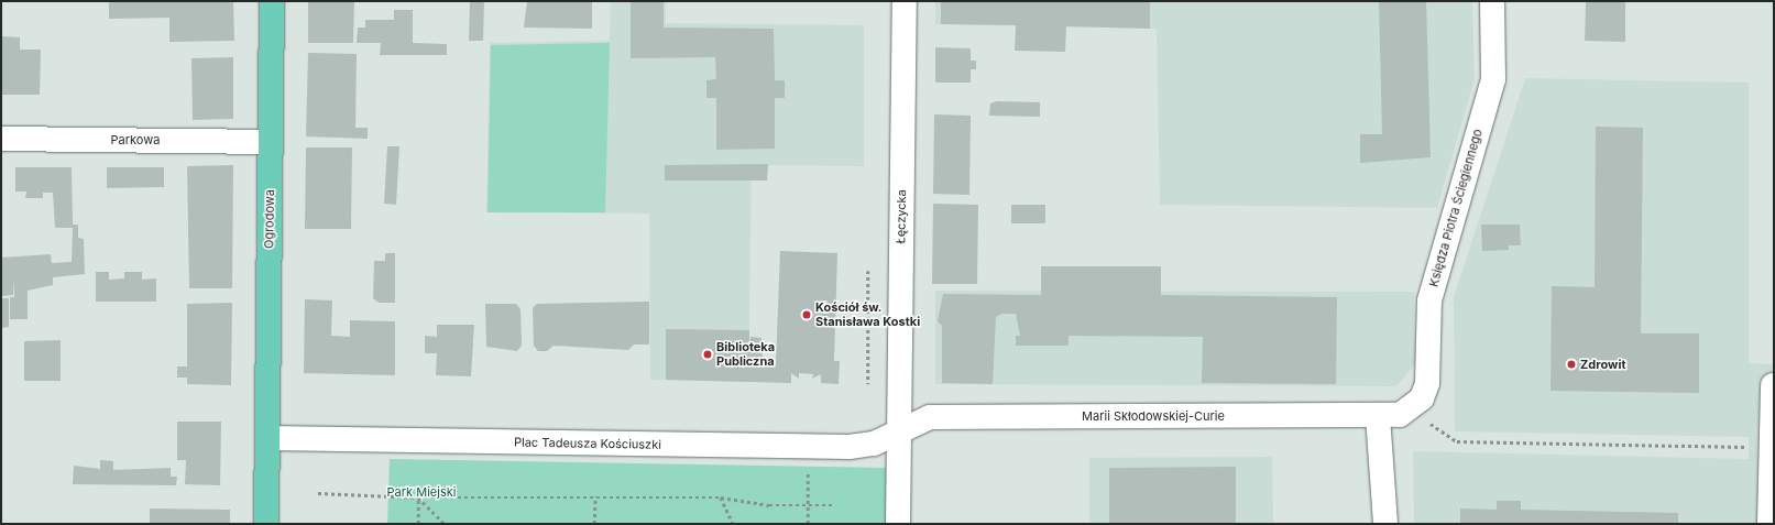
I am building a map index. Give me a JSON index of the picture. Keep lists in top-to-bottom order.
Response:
{
  "streets": {
    "main road": ["Ogrodowa"],
    "street": [
      "Parkowa",
      "Księdza Piotra Ściegiennego",
      "Łęczycka",
      "Marii Skłodowskiej-Curie",
      "Plac Tadeusza Kościuszki"
    ]
  },
  "crossings": [
    ["Parkowa", "Ogrodowa"],
    ["Księdza Piotra Ściegiennego", "Marii Skłodowskiej-Curie"],
    ["Łęczycka", "Marii Skłodowskiej-Curie"],
    ["Łęczycka", "Plac Tadeusza Kościuszki"],
    ["Ogrodowa", "Plac Tadeusza Kościuszki"],
    ["Marii Skłodowskiej-Curie", "Plac Tadeusza Kościuszki"]
  ],
  "parks": ["Park Miejski"],
  "places": ["Kościół św. Stanisława Kostki", "Biblioteka Publiczna", "Zdrowit"]
}
